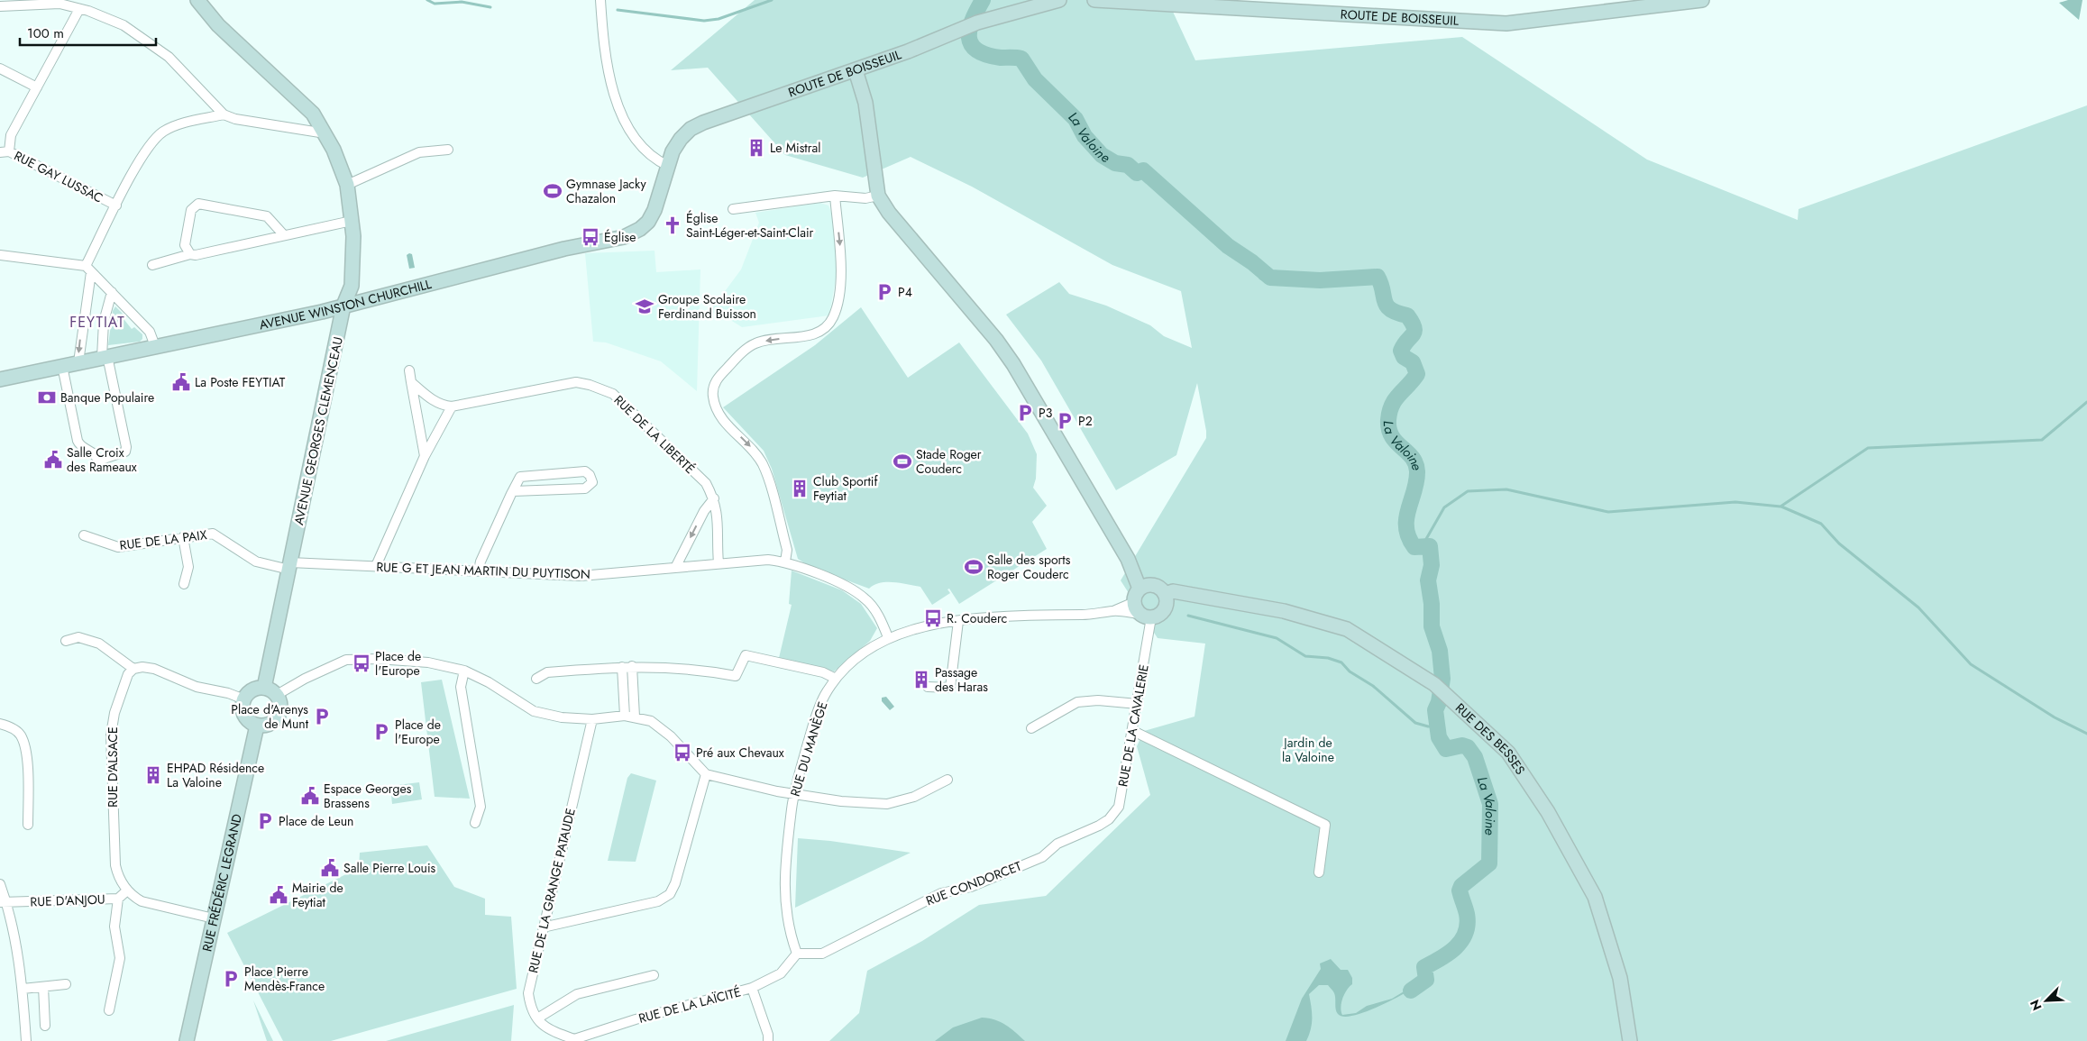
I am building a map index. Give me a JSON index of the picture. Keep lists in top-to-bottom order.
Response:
{
  "streets": {
    "main road": [
      "ROUTE DE BOISSEUIL",
      "AVENUE WINSTON CHURCHILL",
      "AVENUE GEORGES CLEMENCEAU",
      "RUE DES BESSES",
      "RUE FRÉDÉRIC LEGRAND"
    ],
    "street": [
      "RUE GAY LUSSAC",
      "RUE DE LA LIBERTÉ",
      "RUE DE LA PAIX",
      "RUE G ET JEAN MARTIN DU PUYTISON",
      "RUE DE LA CAVALERIE",
      "RUE DU MANÈGE",
      "RUE D'ALSACE",
      "RUE CONDORCET",
      "RUE DE LA GRANGE PATAUDE",
      "RUE D'ANJOU",
      "RUE DE LA LAÏCITÉ"
    ]
  },
  "crossings": [
    ["ROUTE DE BOISSEUIL", "AVENUE WINSTON CHURCHILL"],
    ["AVENUE WINSTON CHURCHILL", "AVENUE GEORGES CLEMENCEAU"],
    ["AVENUE GEORGES CLEMENCEAU", "RUE DE LA PAIX"],
    ["AVENUE GEORGES CLEMENCEAU", "RUE G ET JEAN MARTIN DU PUYTISON"],
    ["AVENUE GEORGES CLEMENCEAU", "RUE FRÉDÉRIC LEGRAND"],
    ["RUE DE LA PAIX", "RUE G ET JEAN MARTIN DU PUYTISON"],
    ["RUE G ET JEAN MARTIN DU PUYTISON", "RUE DU MANÈGE"],
    ["RUE DE LA CAVALERIE", "RUE DU MANÈGE"],
    ["RUE DE LA CAVALERIE", "RUE CONDORCET"],
    ["RUE DU MANÈGE", "RUE CONDORCET"],
    ["RUE DU MANÈGE", "RUE DE LA LAÏCITÉ"],
    ["RUE D'ALSACE", "RUE FRÉDÉRIC LEGRAND"],
    ["RUE D'ALSACE", "RUE D'ANJOU"],
    ["RUE CONDORCET", "RUE DE LA LAÏCITÉ"],
    ["RUE DE LA GRANGE PATAUDE", "RUE DE LA LAÏCITÉ"]
  ],
  "districts": ["FEYTIAT"],
  "water": ["La Valoine"],
  "parks": ["Jardin de la Valoine"],
  "places": {
    "building": [
      "Le Mistral",
      "Club Sportif Feytiat",
      "Passage des Haras",
      "EHPAD Résidence La Valoine"
    ],
    "sports": ["Gymnase Jacky Chazalon", "Stade Roger Couderc", "Salle des sports Roger Couderc"],
    "church": ["Église Saint-Léger-et-Saint-Clair"],
    "bus stop": [
      "Église",
      "R. Couderc",
      "PIace de l'Europe",
      "Pré aux Chevaux"
    ],
    "parking": [
      "P4",
      "P3",
      "P2",
      "Place d'Arenys de Munt",
      "Place de l'Europe",
      "Place de Leun",
      "Place Pierre Mendès-France"
    ],
    "school or university": ["Groupe Scolaire Ferdinand Buisson"],
    "public building": [
      "La Poste FEYTIAT",
      "Salle Croix des Rameaux",
      "Espace Georges Brassens",
      "Salle Pierre Louis",
      "Mairie de Feytiat"
    ],
    "bank": ["Banque Populaire"]
  },
  "scale_bar": "100 m",
  "north": "bottom left"
}
